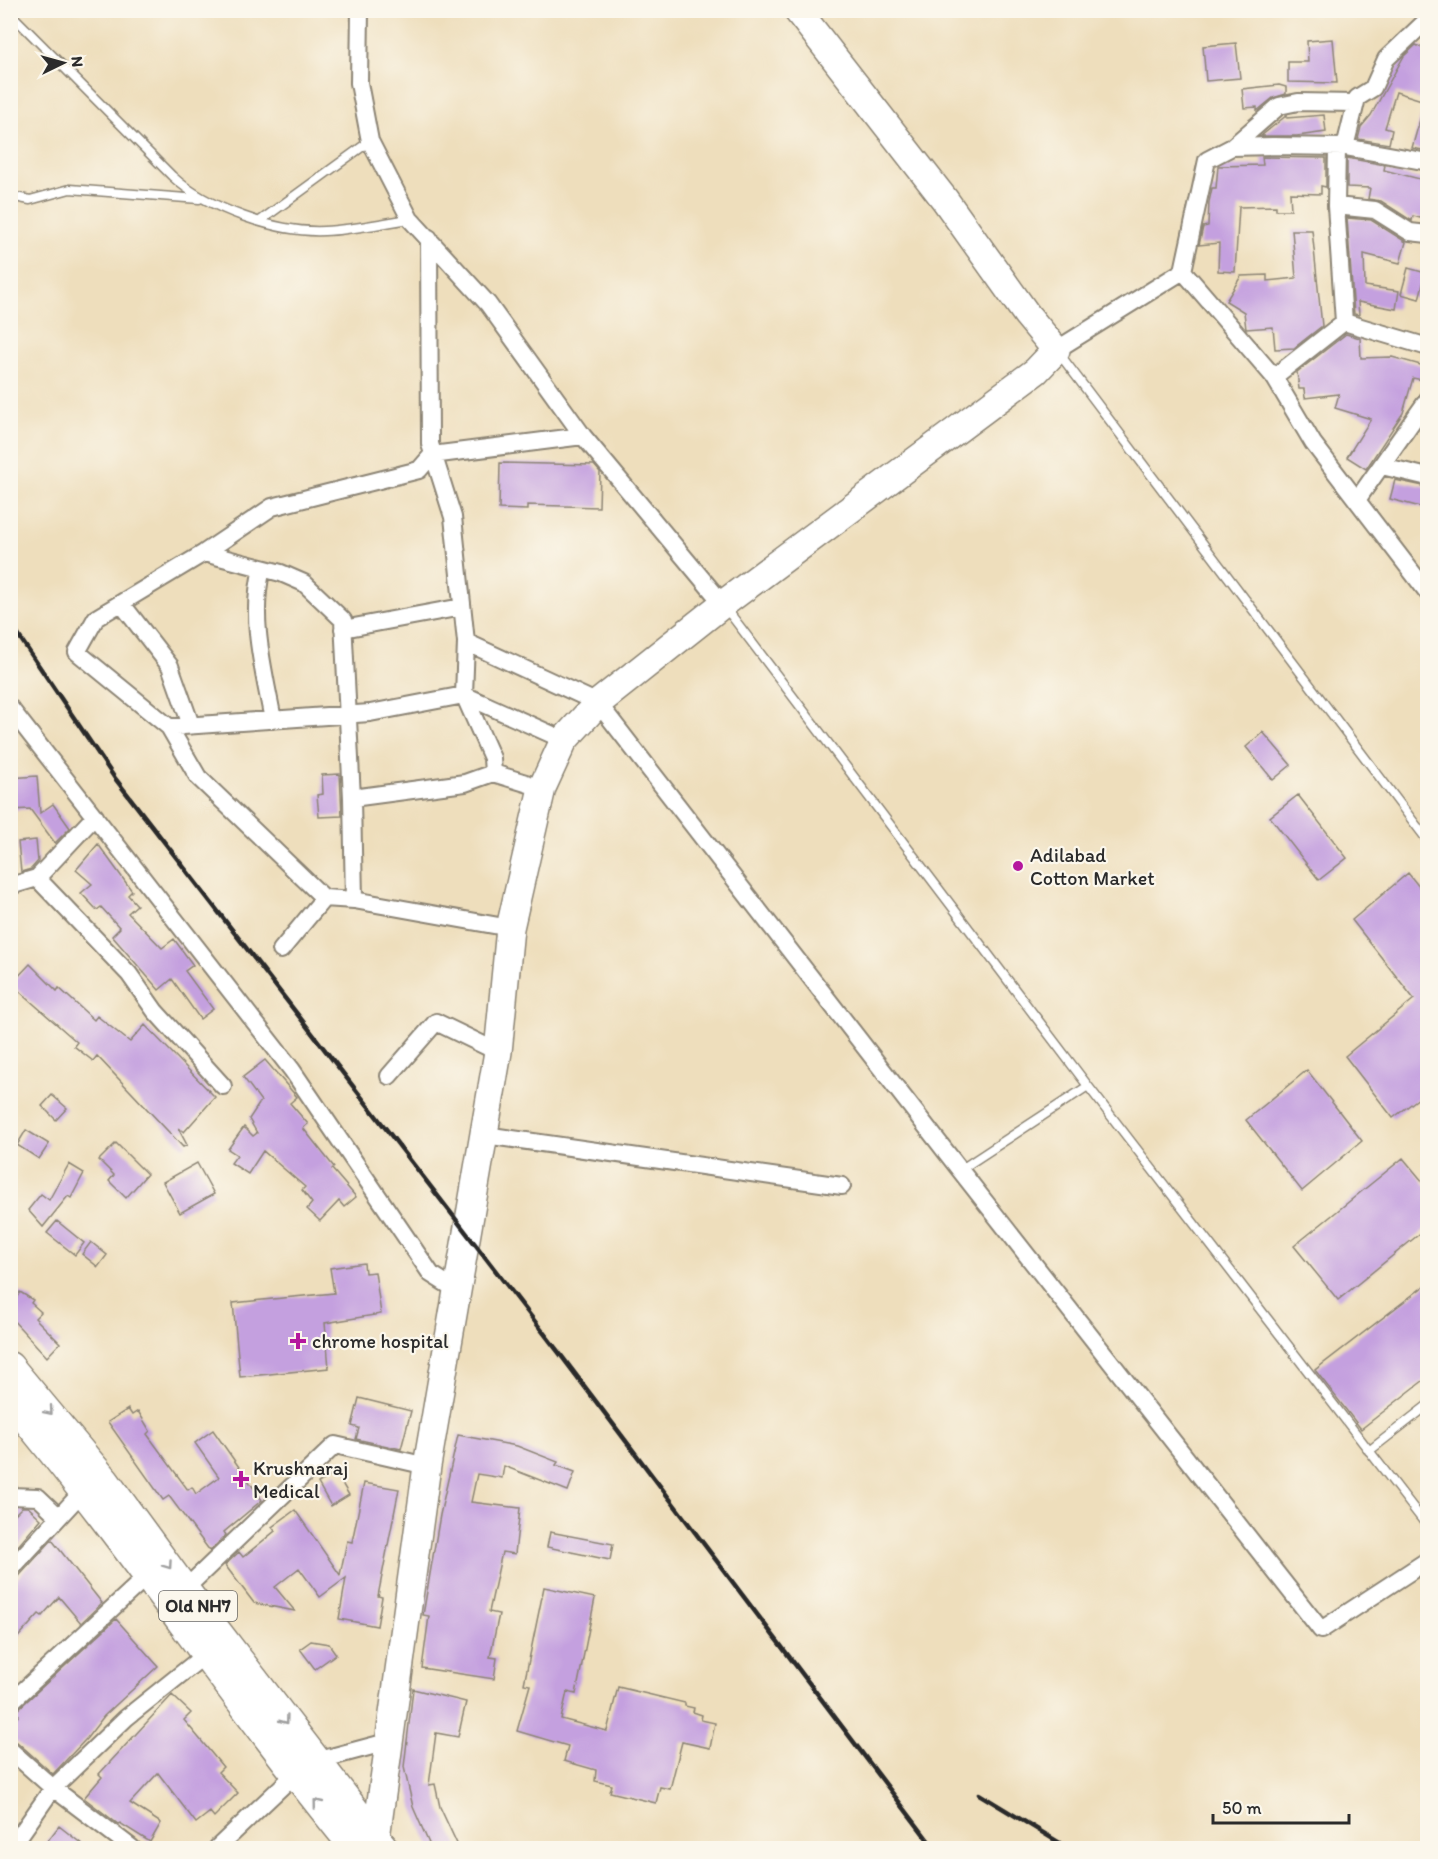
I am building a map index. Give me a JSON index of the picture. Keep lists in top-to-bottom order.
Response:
{
  "streets": {
    "main road": ["Old NH7"]
  },
  "places": {
    "other": ["Adilabad Cotton Market"],
    "health": ["chrome hospital", "Krushnaraj Medical"]
  },
  "scale_bar": "50 m",
  "north": "right"
}
